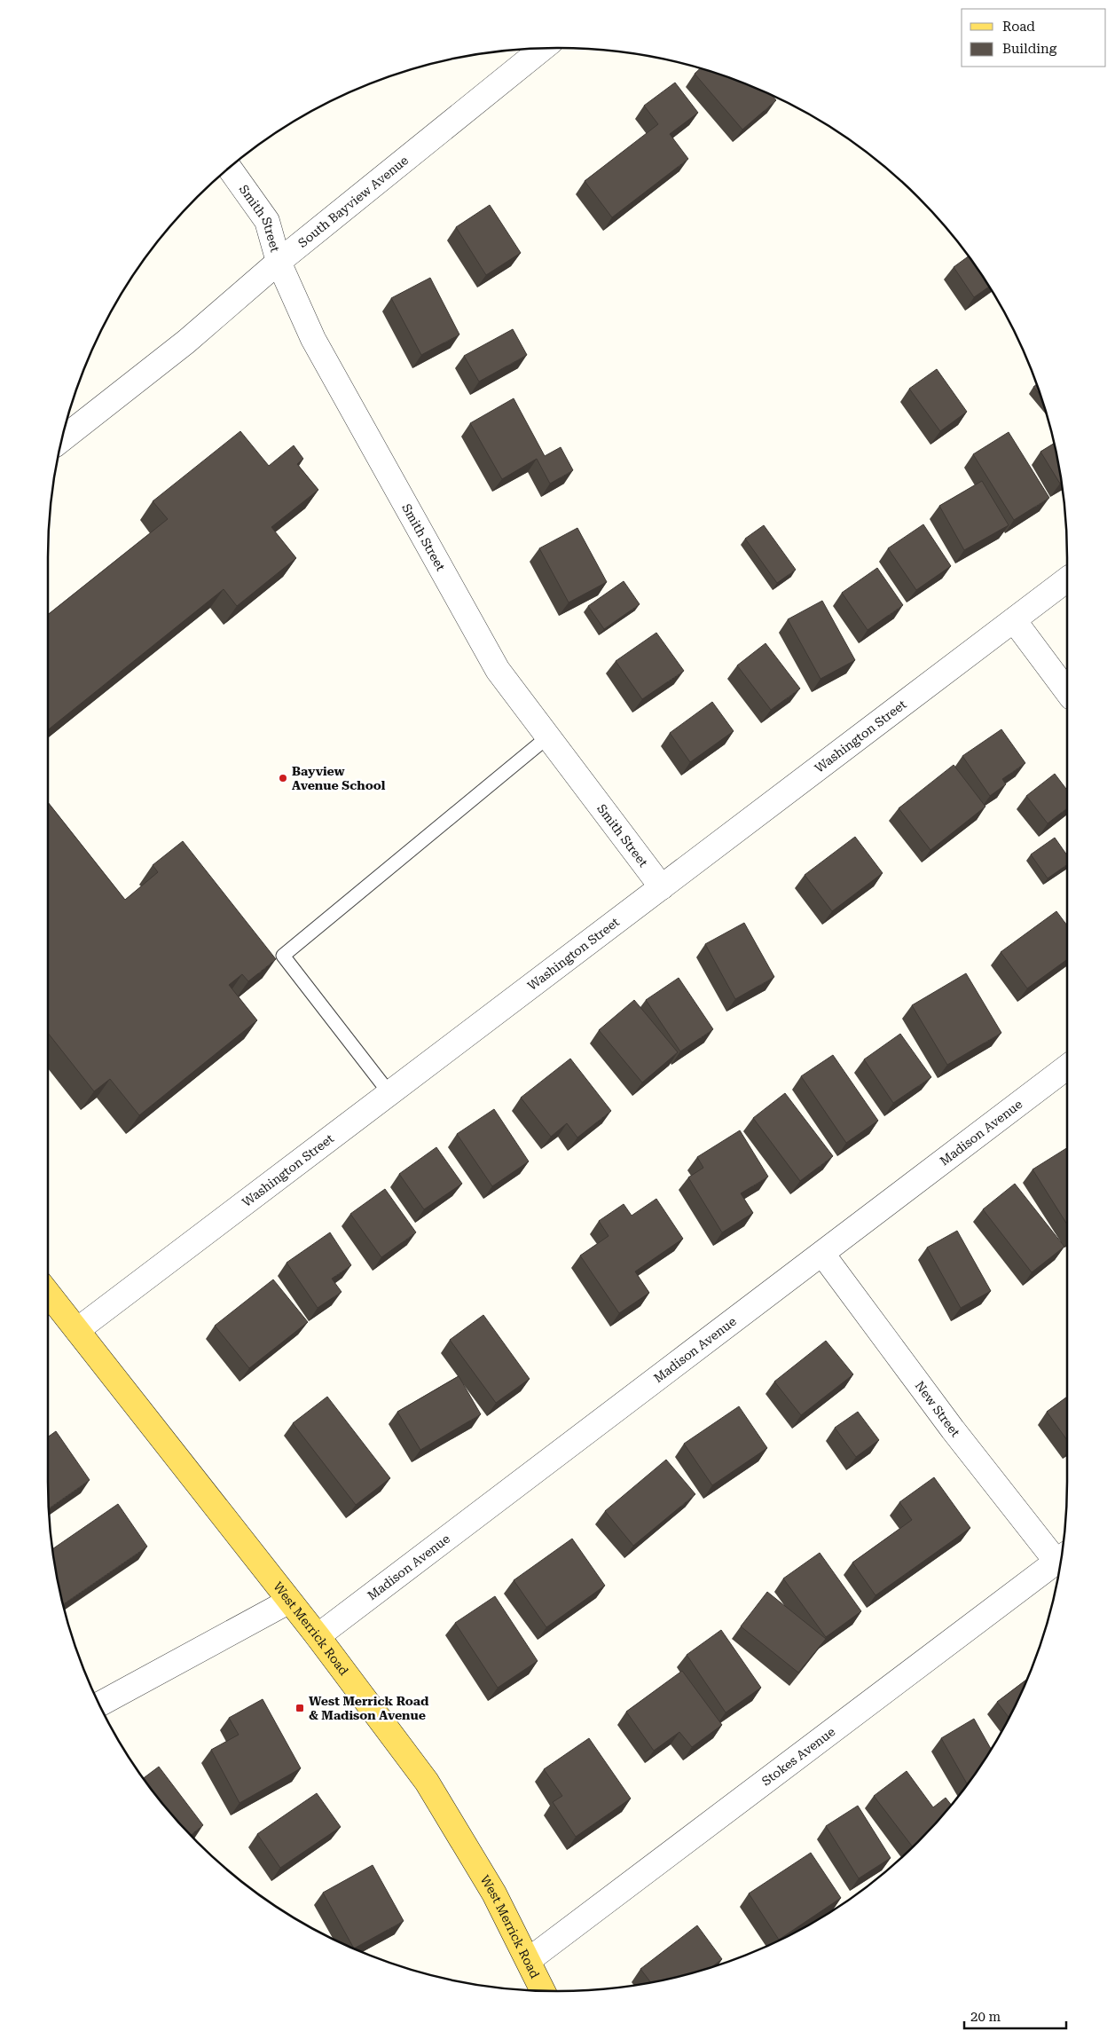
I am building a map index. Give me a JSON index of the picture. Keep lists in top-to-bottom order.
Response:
{
  "streets": {
    "main road": ["West Merrick Road"],
    "street": [
      "South Bayview Avenue",
      "Smith Street",
      "Washington Street",
      "Madison Avenue",
      "New Street",
      "Stokes Avenue"
    ]
  },
  "crossings": [
    ["South Bayview Avenue", "Smith Street"],
    ["Smith Street", "Washington Street"],
    ["Washington Street", "West Merrick Road"],
    ["Madison Avenue", "New Street"],
    ["Madison Avenue", "West Merrick Road"],
    ["New Street", "Stokes Avenue"],
    ["West Merrick Road", "Stokes Avenue"]
  ],
  "places": {
    "other": ["Bayview Avenue School"],
    "transit": ["West Merrick Road & Madison Avenue"]
  },
  "legend": ["Road", "Building"],
  "scale_bar": "20 m"
}
